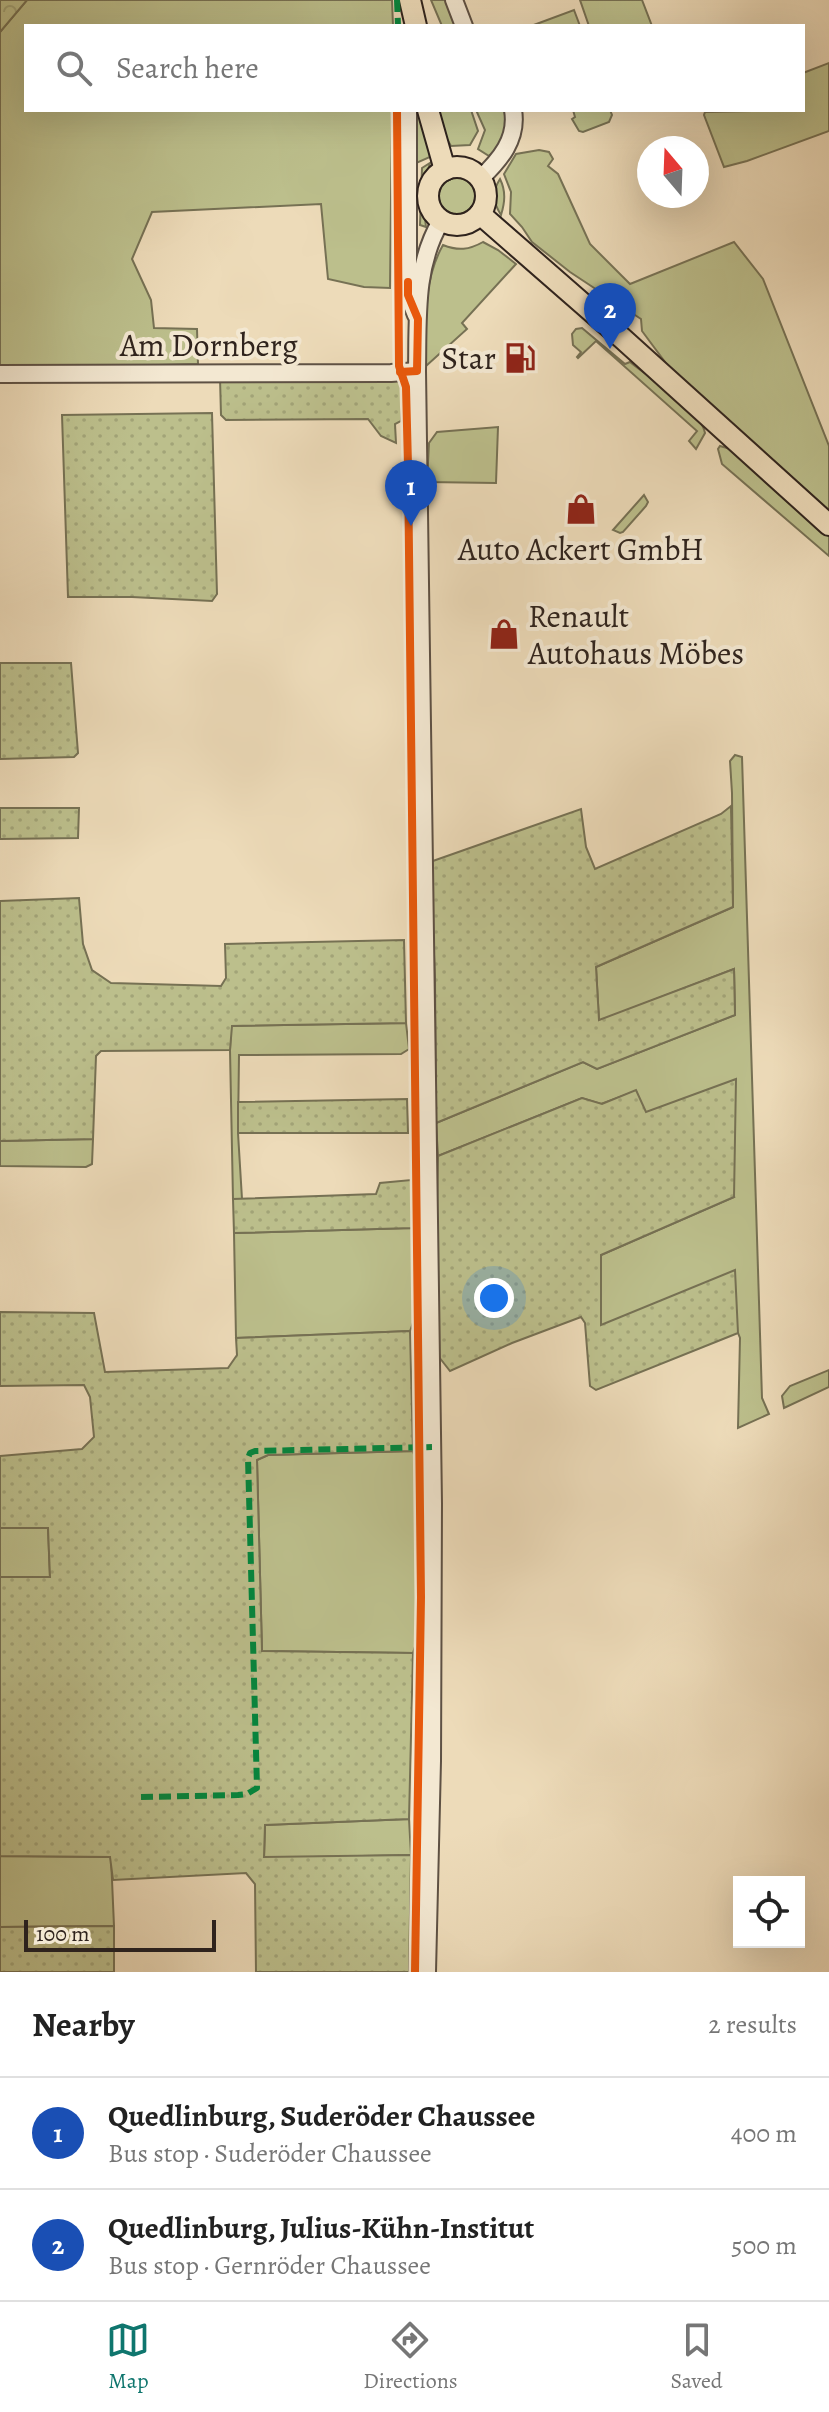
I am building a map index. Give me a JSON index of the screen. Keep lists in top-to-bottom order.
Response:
{
  "streets": {
    "street": ["Am Dornberg"]
  },
  "places": {
    "fuel station": ["Star"],
    "shop": ["Auto Ackert GmbH", "Renault Autohaus Möbes"]
  },
  "scale_bar": "100 m",
  "north": "top",
  "page": {
    "search": "Search here",
    "pins": ["2", "1"],
    "scale": "100 m",
    "heading": ["Nearby", "2 results"],
    "list": [
      {
        "mark": "1",
        "name": "Quedlinburg, Suderöder Chaussee",
        "note": "Bus stop · Suderöder Chaussee",
        "value": "400 m"
      },
      {
        "mark": "2",
        "name": "Quedlinburg, Julius-Kühn-Institut",
        "note": "Bus stop · Gernröder Chaussee",
        "value": "500 m"
      }
    ],
    "nav": ["Map", "Directions", "Saved"]
  }
}
